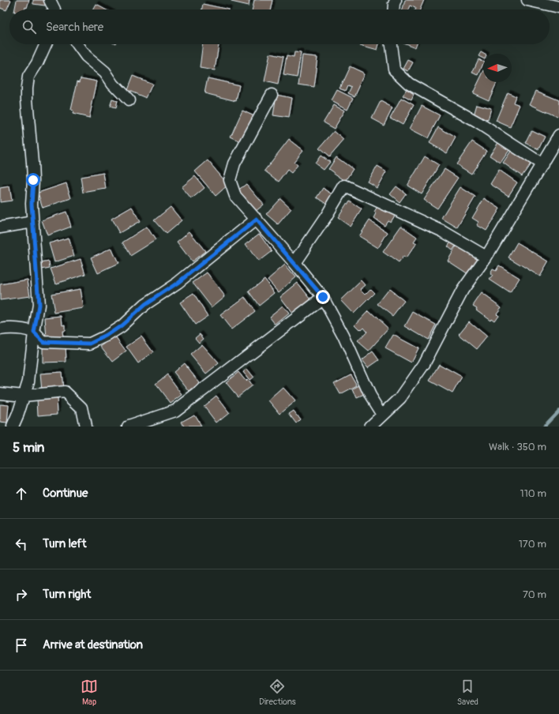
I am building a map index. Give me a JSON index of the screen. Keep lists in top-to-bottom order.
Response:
{
  "north": "left",
  "page": {
    "search": "Search here",
    "heading": ["5 min", "Walk · 350 m"],
    "list": [
      ["Continue", "110 m"],
      ["Turn left", "170 m"],
      ["Turn right", "70 m"],
      "Arrive at destination"
    ],
    "nav": ["Map", "Directions", "Saved"]
  }
}
